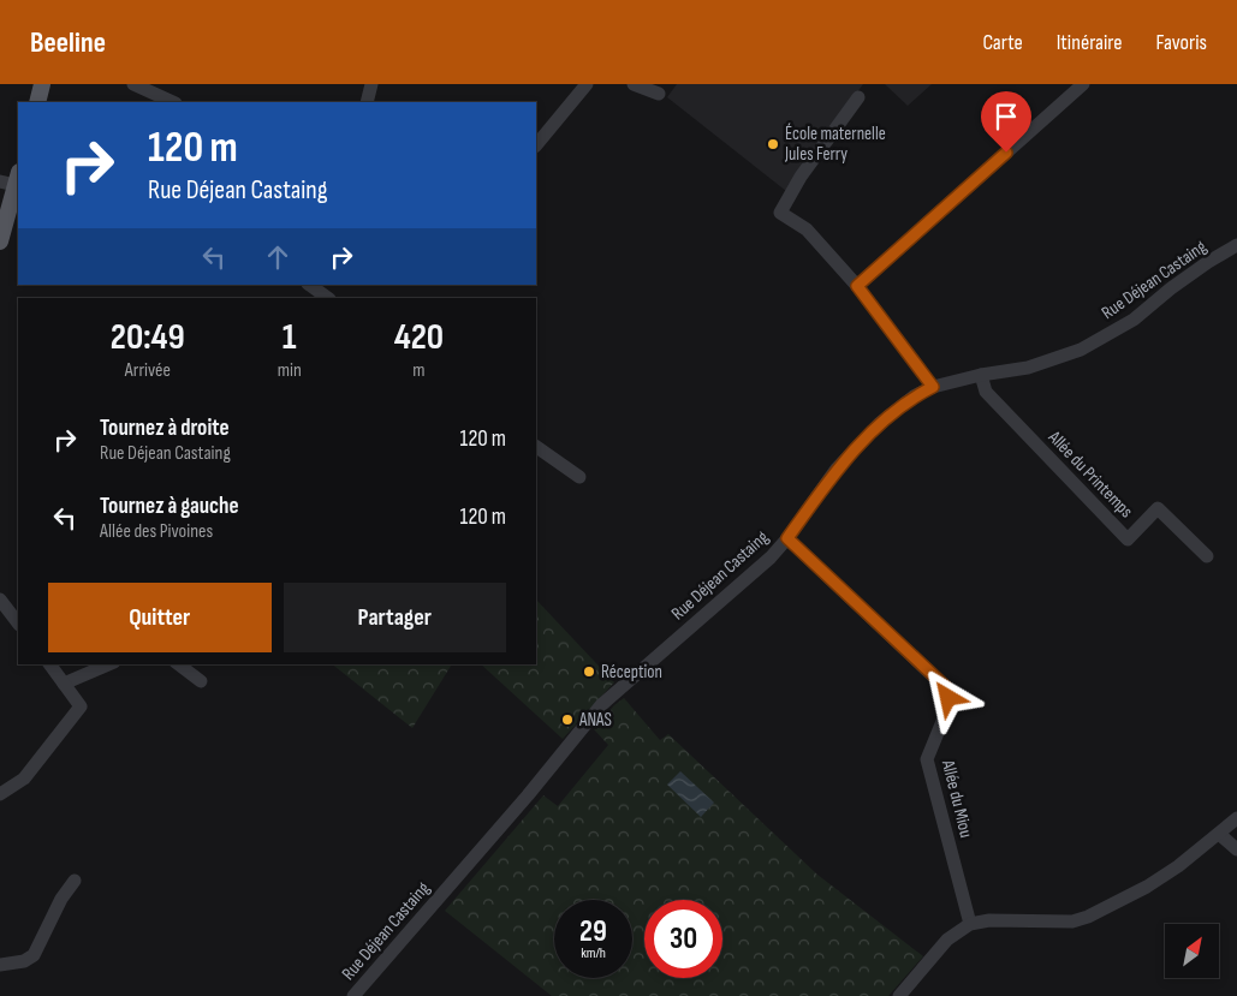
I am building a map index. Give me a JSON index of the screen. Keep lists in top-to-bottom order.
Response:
{
  "streets": {
    "street": ["Rue Déjean Castaing", "Allée du Printemps", "Allée du Miou"]
  },
  "crossings": [
    ["Rue Déjean Castaing", "Allée du Printemps"],
    ["Rue Déjean Castaing", "Allée du Miou"]
  ],
  "places": ["École maternelle Jules Ferry", "Réception", "ANAS"],
  "north": "top right",
  "page": {
    "header": "Beeline",
    "nav": ["Carte", "Itinéraire", "Favoris"],
    "turn": ["120 m", "Rue Déjean Castaing"],
    "eta": [
      "20:49",
      "Arrivée",
      "1",
      "min",
      "420",
      "m"
    ],
    "list": [
      {
        "name": "Tournez à droite",
        "note": "Rue Déjean Castaing",
        "value": "120 m"
      },
      {
        "name": "Tournez à gauche",
        "note": "Allée des Pivoines",
        "value": "120 m"
      }
    ],
    "buttons": ["Quitter", "Partager"],
    "speed": "29 km/h",
    "limit": "30"
  }
}
